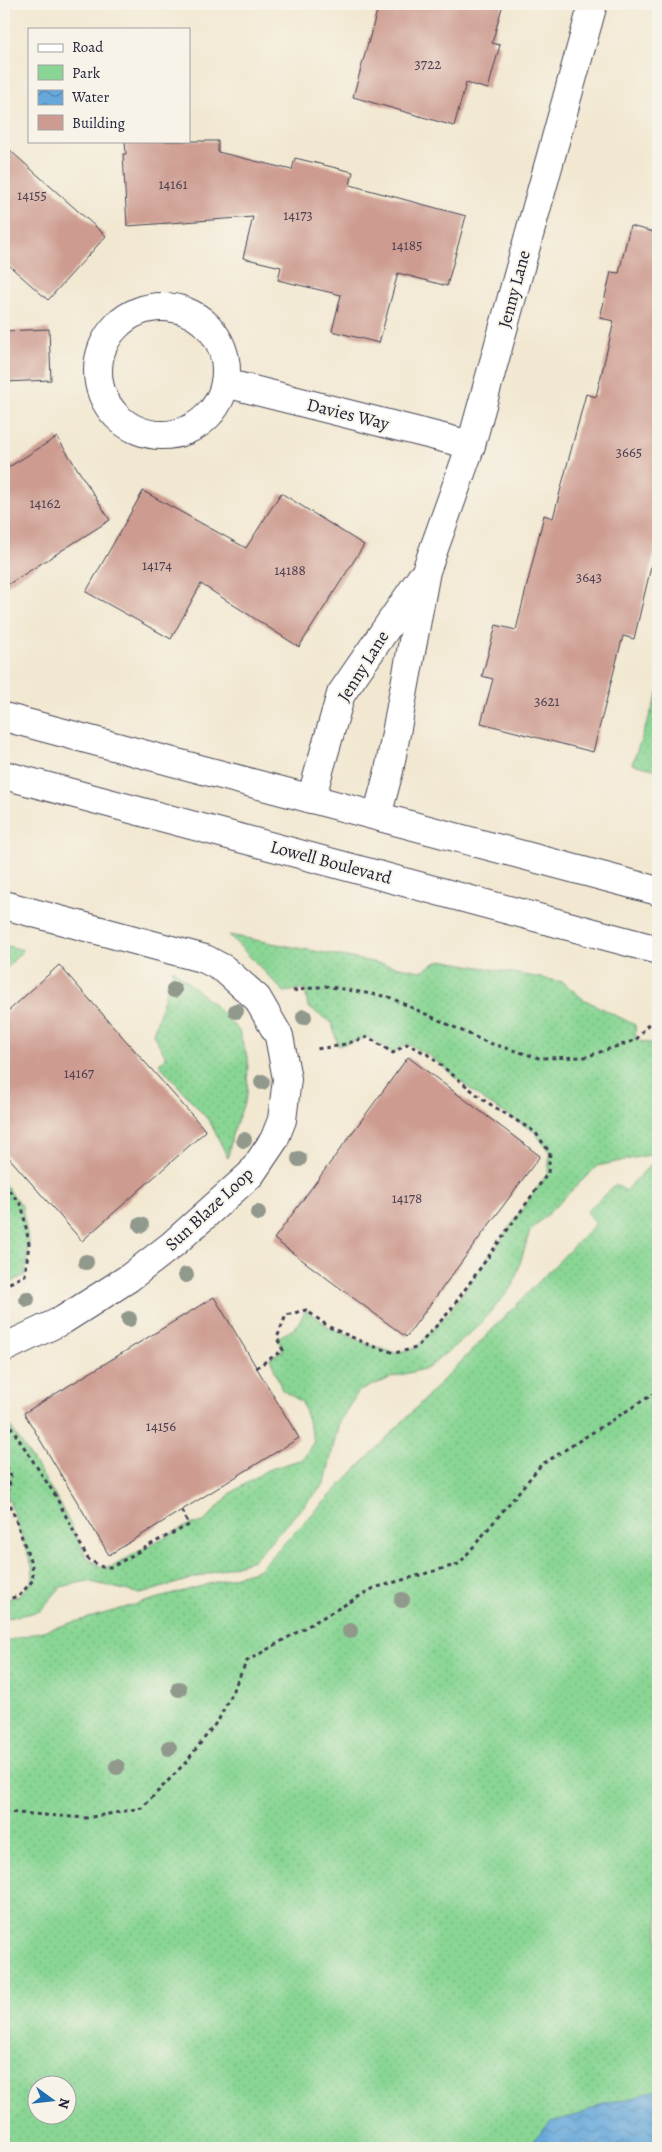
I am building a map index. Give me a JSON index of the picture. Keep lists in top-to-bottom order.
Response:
{
  "streets": {
    "street": [
      "Jenny Lane",
      "Davies Way",
      "Lowell Boulevard",
      "Sun Blaze Loop"
    ]
  },
  "crossings": [
    ["Jenny Lane", "Davies Way"]
  ],
  "house_numbers": [
    "3722",
    "14161",
    "14155",
    "14173",
    "14185",
    "3665",
    "14162",
    "14174",
    "14188",
    "3643",
    "3621",
    "14167",
    "14178",
    "14156"
  ],
  "legend": [
    "Road",
    "Park",
    "Water",
    "Building"
  ],
  "north": "right"
}
